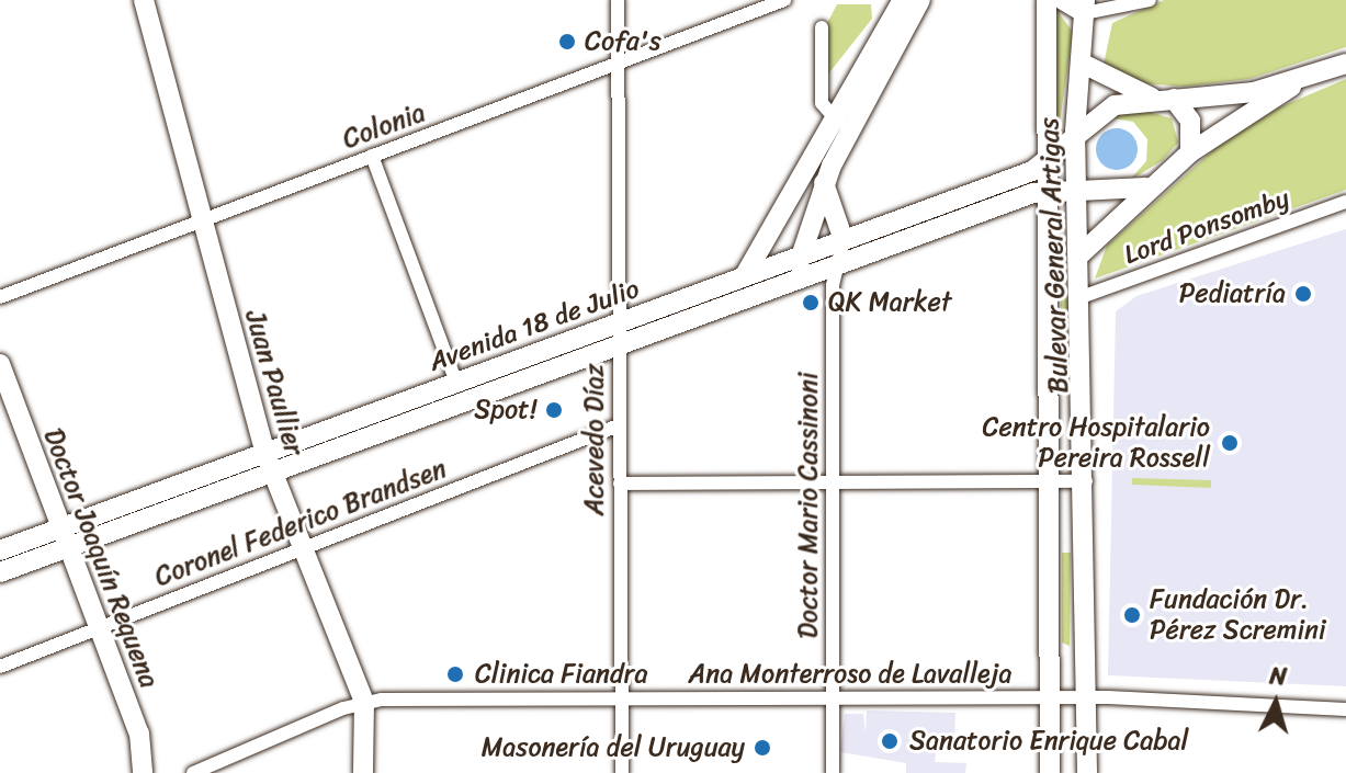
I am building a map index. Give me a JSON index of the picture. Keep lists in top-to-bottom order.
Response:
{
  "streets": {
    "main road": [
      "Bulevar General Artigas",
      "Avenida 18 de Julio",
      "Juan Paullier",
      "Doctor Joaquín Requena"
    ],
    "street": [
      "Colonia",
      "Lord Ponsomby",
      "Acevedo Díaz",
      "Doctor Mario Cassinoni",
      "Coronel Federico Brandsen",
      "Ana Monterroso de Lavalleja"
    ]
  },
  "crossings": [
    ["Colonia", "Juan Paullier"],
    ["Colonia", "Acevedo Díaz"],
    ["Lord Ponsomby", "Bulevar General Artigas"],
    ["Bulevar General Artigas", "Avenida 18 de Julio"],
    ["Bulevar General Artigas", "Ana Monterroso de Lavalleja"],
    ["Avenida 18 de Julio", "Juan Paullier"],
    ["Avenida 18 de Julio", "Acevedo Díaz"],
    ["Avenida 18 de Julio", "Doctor Mario Cassinoni"],
    ["Avenida 18 de Julio", "Doctor Joaquín Requena"],
    ["Juan Paullier", "Coronel Federico Brandsen"],
    ["Juan Paullier", "Ana Monterroso de Lavalleja"],
    ["Acevedo Díaz", "Coronel Federico Brandsen"],
    ["Acevedo Díaz", "Ana Monterroso de Lavalleja"],
    ["Doctor Mario Cassinoni", "Ana Monterroso de Lavalleja"],
    ["Coronel Federico Brandsen", "Doctor Joaquín Requena"]
  ],
  "places": [
    "Cofa's",
    "Pediatría",
    "QK Market",
    "Spot!",
    "Centro Hospitalario Pereira Rossell",
    "Fundación Dr. Pérez Scremini",
    "Clinica Fiandra",
    "Sanatorio Enrique Cabal",
    "Masonería del Uruguay"
  ],
  "north": "top"
}
